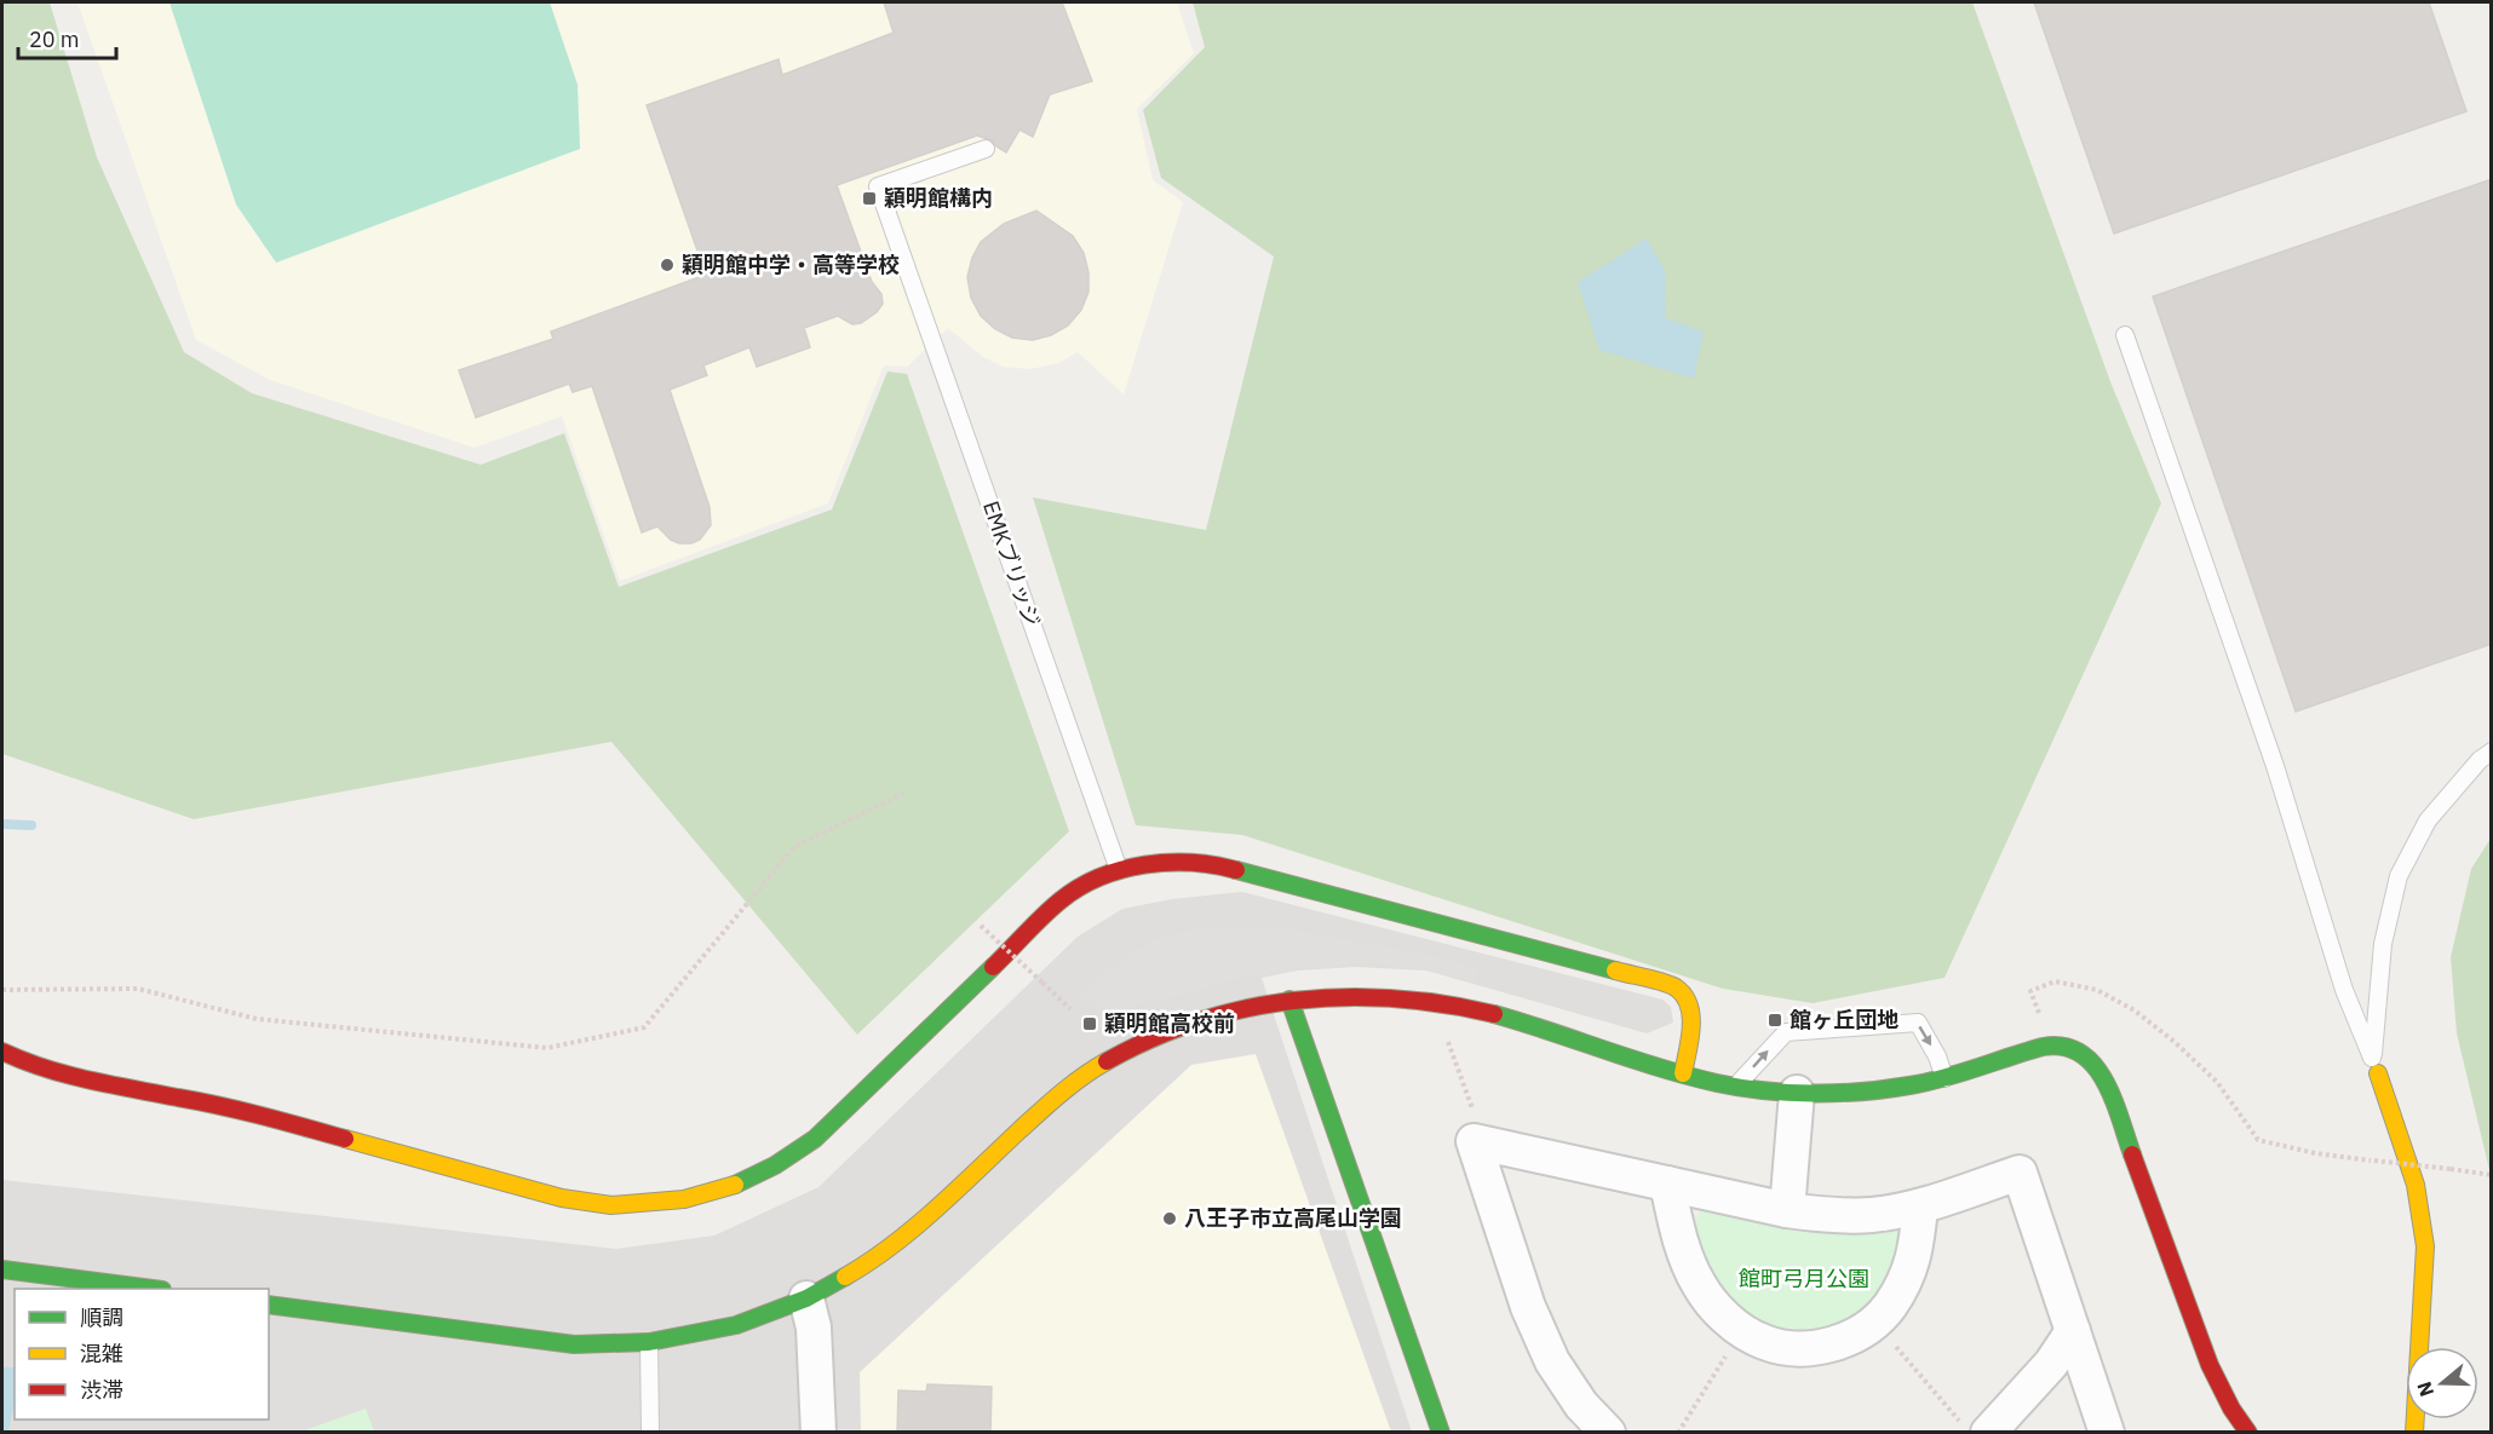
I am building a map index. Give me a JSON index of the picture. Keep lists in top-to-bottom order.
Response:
{
  "streets": {
    "lane": ["EMKブリッジ"]
  },
  "parks": ["館町弓月公園"],
  "places": {
    "transit": ["穎明館構内", "館ヶ丘団地", "穎明館高校前"],
    "other": ["穎明館中学・高等学校", "八王子市立高尾山学園"]
  },
  "legend": ["順調", "混雑", "渋滞"],
  "scale_bar": "20 m",
  "north": "left"
}
